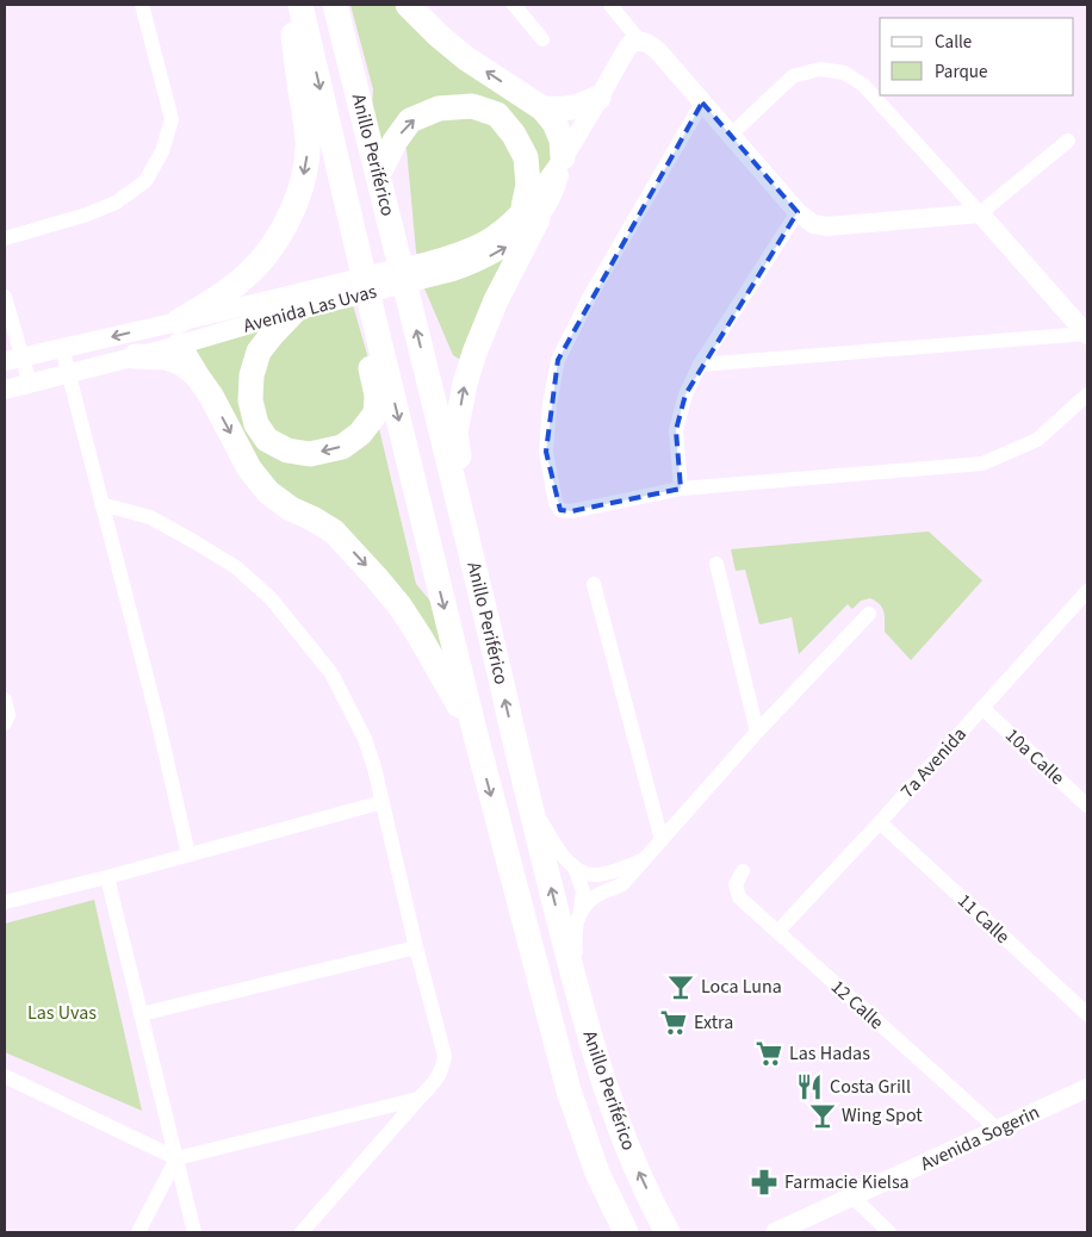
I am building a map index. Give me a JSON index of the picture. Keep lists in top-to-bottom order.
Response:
{
  "streets": {
    "highway": ["Anillo Periférico"],
    "street": [
      "Avenida Las Uvas",
      "10a Calle",
      "7a Avenida",
      "11 Calle",
      "12 Calle",
      "Avenida Sogerin"
    ]
  },
  "crossings": [
    ["10a Calle", "7a Avenida"],
    ["7a Avenida", "11 Calle"],
    ["7a Avenida", "12 Calle"],
    ["12 Calle", "Avenida Sogerin"]
  ],
  "parks": ["Las Uvas"],
  "places": {
    "bar": ["Loca Luna", "Wing Spot"],
    "supermarket": ["Extra", "Las Hadas"],
    "restaurant": ["Costa Grill"],
    "pharmacy": ["Farmacie Kielsa"]
  },
  "legend": ["Calle", "Parque"]
}
